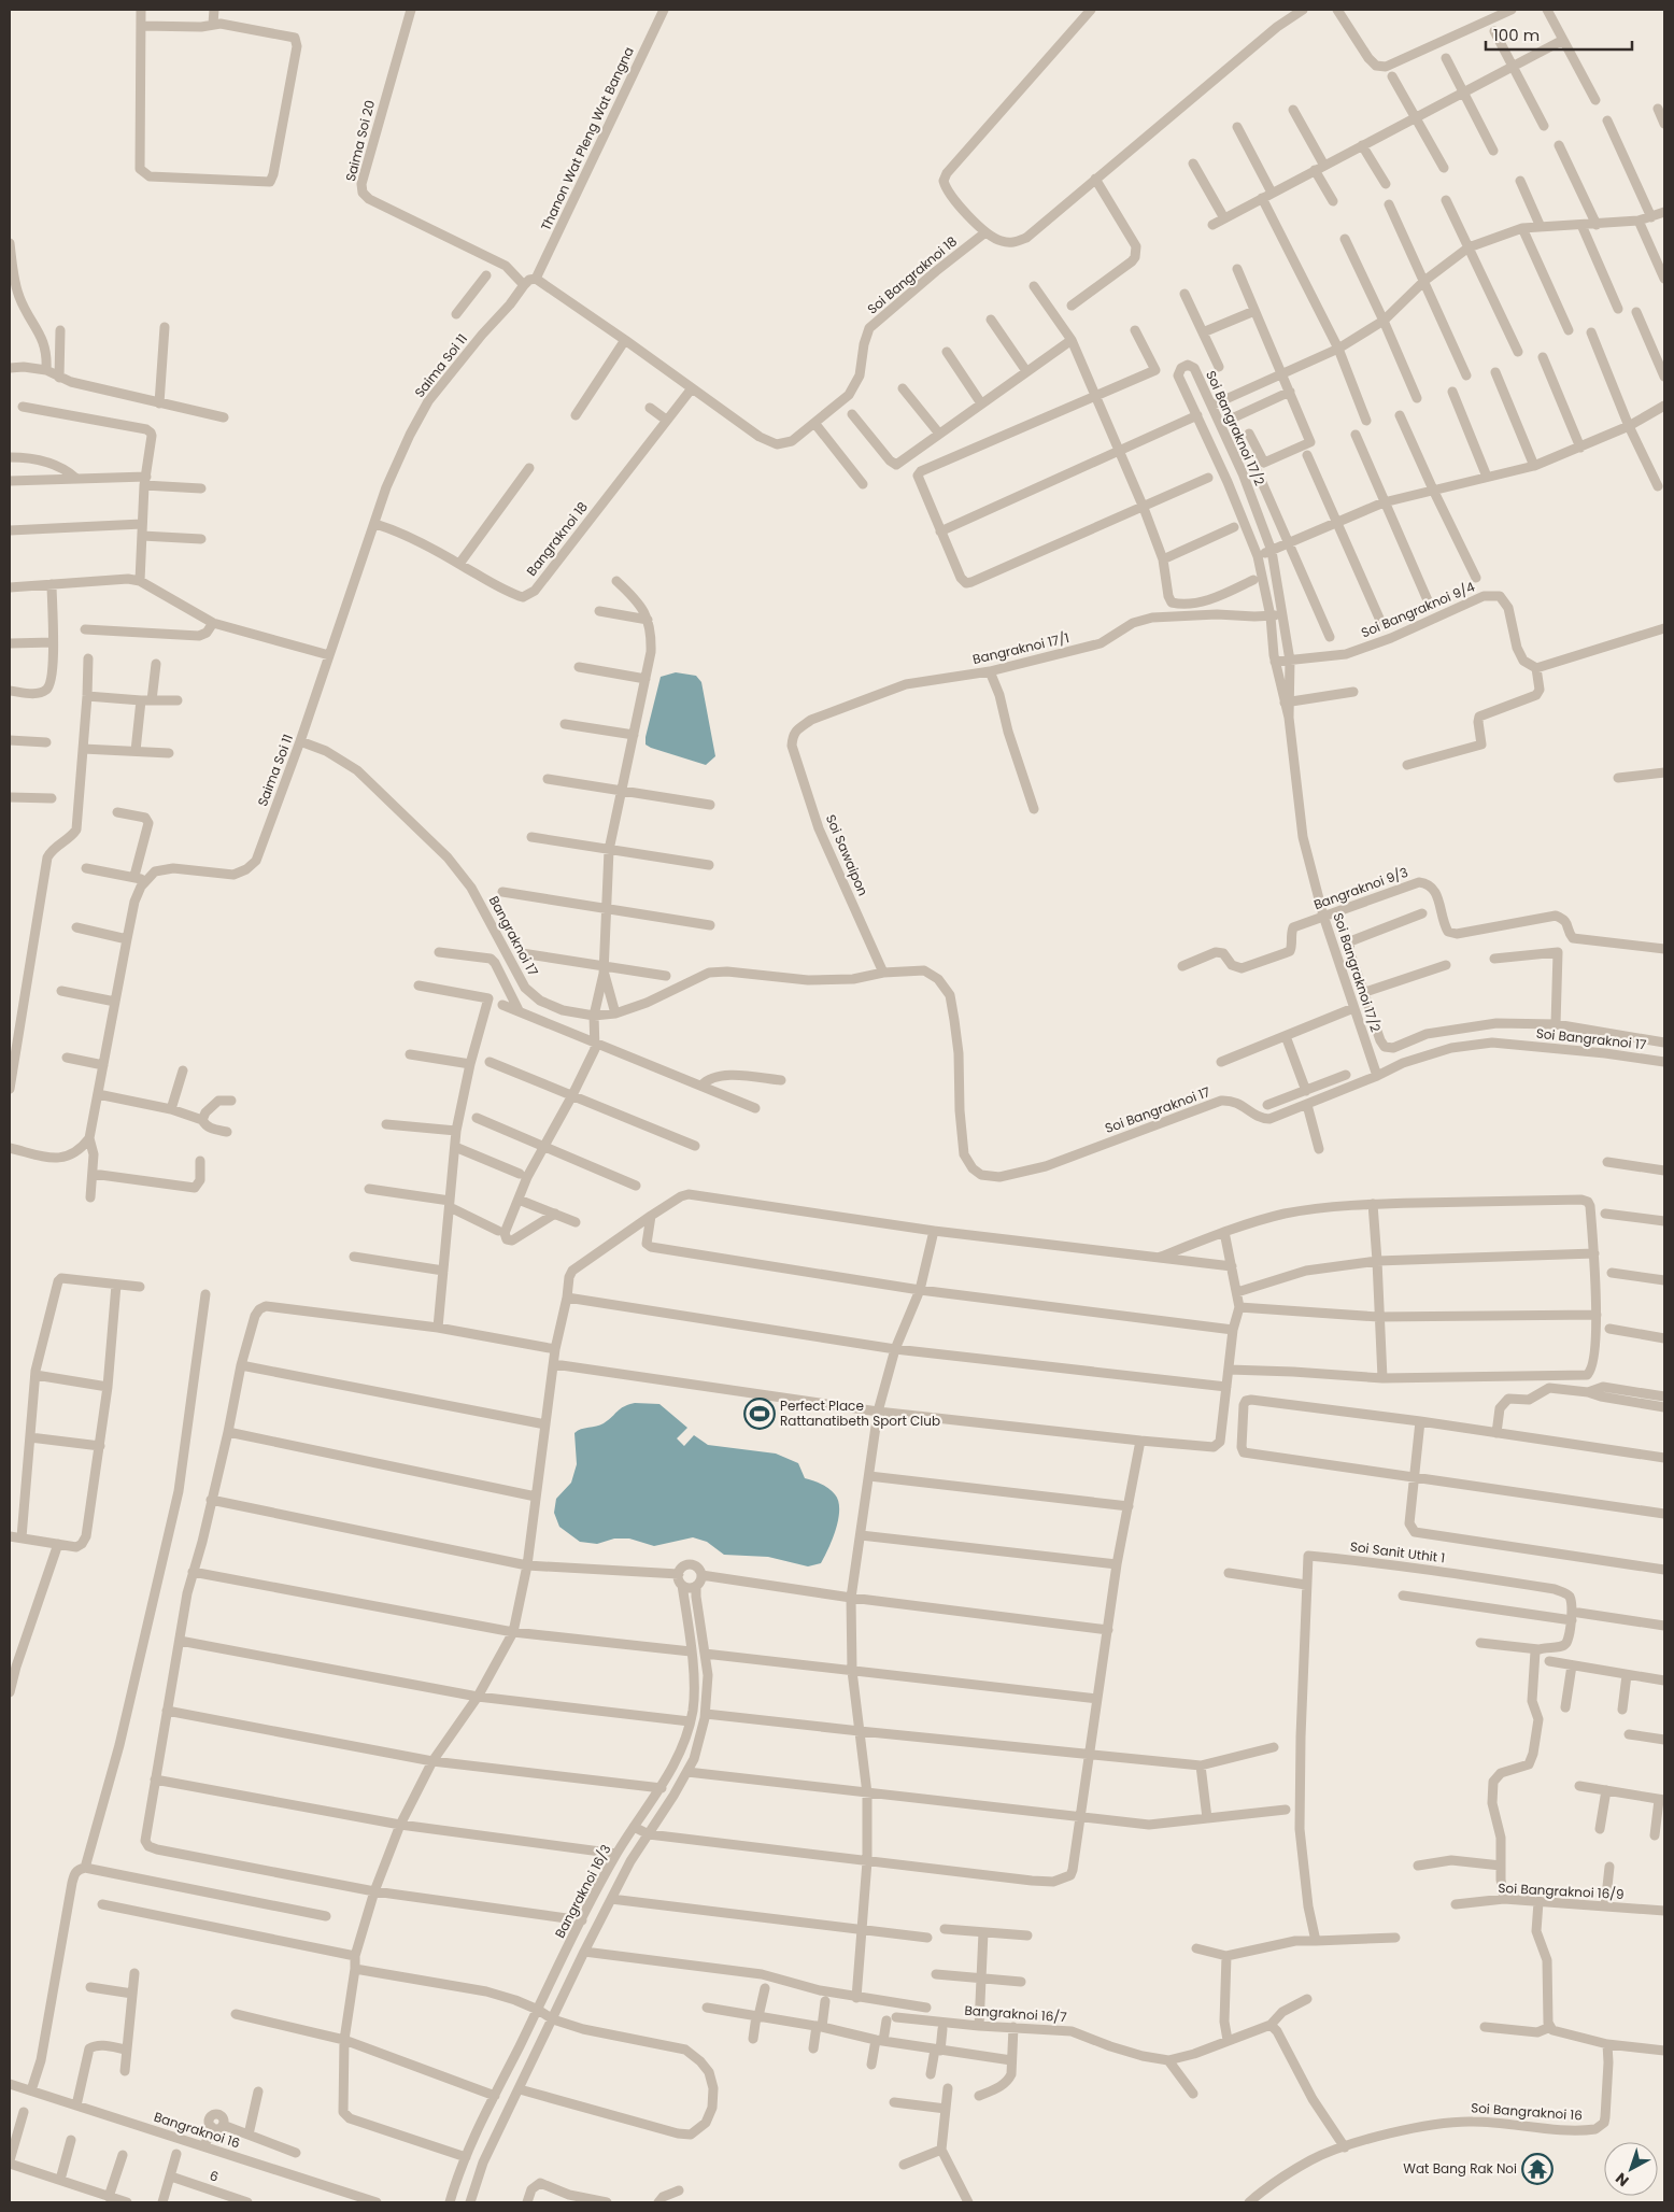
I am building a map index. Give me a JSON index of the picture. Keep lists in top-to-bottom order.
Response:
{
  "streets": {
    "street": [
      "Thanon Wat Pleng Wat Bangna",
      "Saima Soi 20",
      "Soi Bangraknoi 18",
      "Saima Soi 11",
      "Soi Bangraknoi 17/2",
      "Bangraknoi 18",
      "Soi Bangraknoi 9/4",
      "Bangraknoi 17/1",
      "Soi Sawaipon",
      "Bangraknoi 9/3",
      "Bangraknoi 17",
      "Soi Bangraknoi 17",
      "Soi Sanit Uthit 1",
      "Bangraknoi 16/3",
      "Soi Bangraknoi 16/9",
      "Bangraknoi 16/7",
      "Soi Bangraknoi 16",
      "Bangraknoi 16",
      "6"
    ]
  },
  "crossings": [
    ["Thanon Wat Pleng Wat Bangna", "Soi Bangraknoi 18"],
    ["Thanon Wat Pleng Wat Bangna", "Saima Soi 11"],
    ["Saima Soi 20", "Saima Soi 11"],
    ["Soi Bangraknoi 18", "Saima Soi 11"],
    ["Soi Bangraknoi 18", "Bangraknoi 18"],
    ["Saima Soi 11", "Bangraknoi 18"],
    ["Saima Soi 11", "Bangraknoi 17"],
    ["Soi Bangraknoi 17/2", "Soi Bangraknoi 9/4"],
    ["Soi Bangraknoi 17/2", "Bangraknoi 17/1"],
    ["Soi Bangraknoi 17/2", "Bangraknoi 9/3"],
    ["Soi Bangraknoi 17/2", "Soi Bangraknoi 17"],
    ["Bangraknoi 17/1", "Soi Sawaipon"],
    ["Soi Sawaipon", "Bangraknoi 17"],
    ["Soi Sawaipon", "Soi Bangraknoi 17"],
    ["Bangraknoi 17", "Soi Bangraknoi 17"]
  ],
  "places": {
    "sports": ["Perfect Place Rattanatibeth Sport Club"],
    "temple": ["Wat Bang Rak Noi"]
  },
  "scale_bar": "100 m",
  "north": "bottom left"
}
